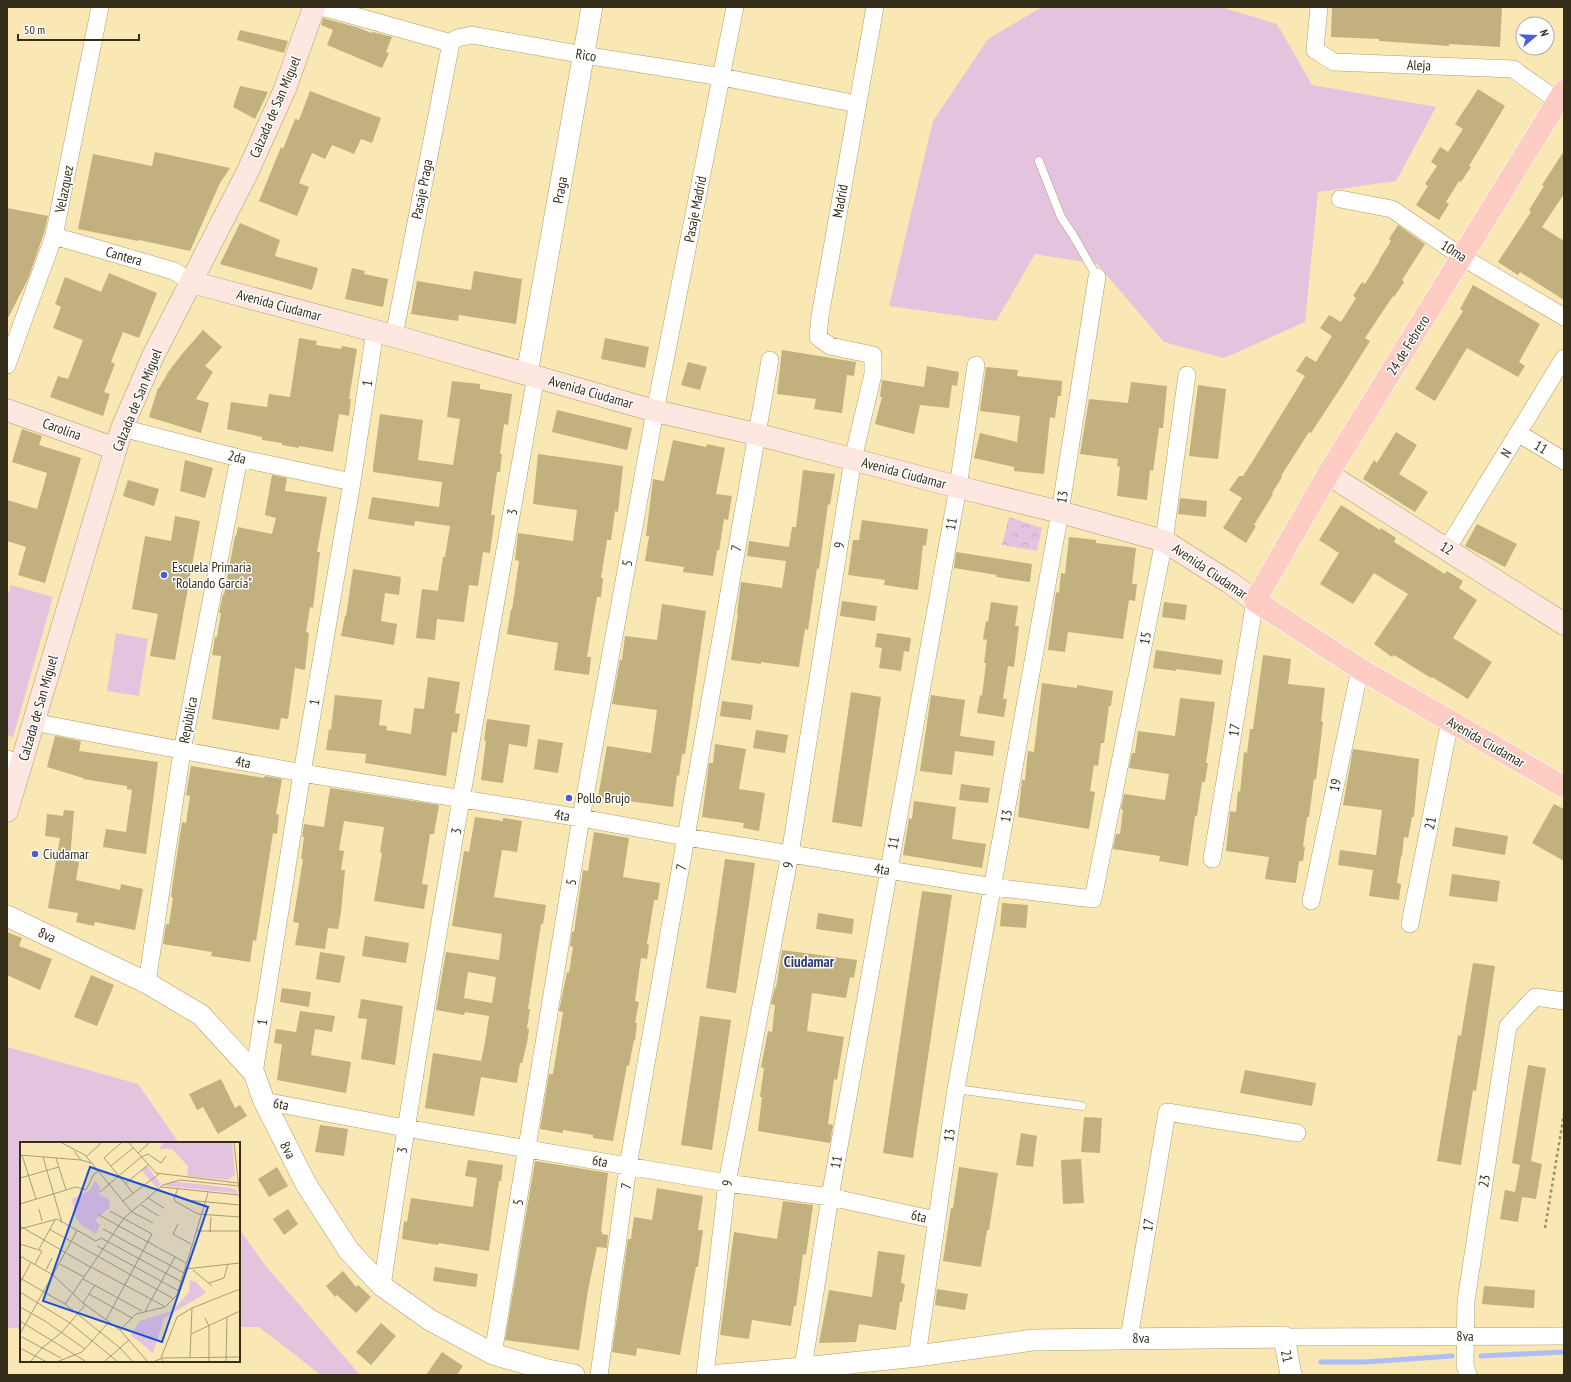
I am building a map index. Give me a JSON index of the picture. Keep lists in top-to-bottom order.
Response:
{
  "streets": {
    "main road": [
      "Calzada de San Miguel",
      "Avenida Ciudamar",
      "24 de Febrero",
      "Carolina",
      "12"
    ],
    "street": [
      "Rico",
      "Aleja",
      "Velazquez",
      "Pasaje Praga",
      "Praga",
      "Madrid",
      "Pasaje Madrid",
      "10ma",
      "Cantera",
      "1",
      "11",
      "N",
      "2da",
      "13",
      "3",
      "9",
      "7",
      "5",
      "15",
      "República",
      "17",
      "4ta",
      "19",
      "21",
      "8va",
      "6ta",
      "23"
    ]
  },
  "crossings": [
    ["Rico", "Pasaje Praga"],
    ["Rico", "Praga"],
    ["Rico", "Madrid"],
    ["Rico", "Pasaje Madrid"],
    ["Aleja", "24 de Febrero"],
    ["Calzada de San Miguel", "Cantera"],
    ["Calzada de San Miguel", "Avenida Ciudamar"],
    ["Calzada de San Miguel", "Carolina"],
    ["Calzada de San Miguel", "2da"],
    ["Calzada de San Miguel", "4ta"],
    ["Velazquez", "Cantera"],
    ["Pasaje Praga", "Avenida Ciudamar"],
    ["Pasaje Praga", "1"],
    ["Praga", "Avenida Ciudamar"],
    ["Praga", "3"],
    ["Madrid", "9"],
    ["Pasaje Madrid", "Avenida Ciudamar"],
    ["Pasaje Madrid", "5"],
    ["10ma", "24 de Febrero"],
    ["Cantera", "Avenida Ciudamar"],
    ["Avenida Ciudamar", "24 de Febrero"],
    ["Avenida Ciudamar", "1"],
    ["Avenida Ciudamar", "11"],
    ["Avenida Ciudamar", "13"],
    ["Avenida Ciudamar", "3"],
    ["Avenida Ciudamar", "9"],
    ["Avenida Ciudamar", "7"],
    ["Avenida Ciudamar", "5"],
    ["Avenida Ciudamar", "15"],
    ["Avenida Ciudamar", "17"],
    ["Avenida Ciudamar", "19"],
    ["Avenida Ciudamar", "21"],
    ["24 de Febrero", "12"],
    ["24 de Febrero", "17"],
    ["1", "2da"],
    ["1", "4ta"],
    ["1", "8va"],
    ["11", "N"],
    ["11", "4ta"],
    ["11", "8va"],
    ["11", "6ta"],
    ["N", "12"],
    ["2da", "República"],
    ["13", "4ta"],
    ["13", "8va"],
    ["13", "6ta"],
    ["3", "4ta"],
    ["3", "8va"],
    ["3", "6ta"],
    ["9", "4ta"],
    ["9", "6ta"],
    ["7", "4ta"],
    ["7", "6ta"],
    ["5", "4ta"],
    ["5", "8va"],
    ["5", "6ta"],
    ["15", "4ta"],
    ["República", "4ta"],
    ["República", "8va"],
    ["17", "8va"],
    ["21", "8va"],
    ["8va", "6ta"],
    ["8va", "23"]
  ],
  "districts": ["Ciudamar"],
  "places": ["Escuela Primaria \"Rolando García\"", "Pollo Brujo", "Ciudamar"],
  "scale_bar": "50 m",
  "north": "right"
}
